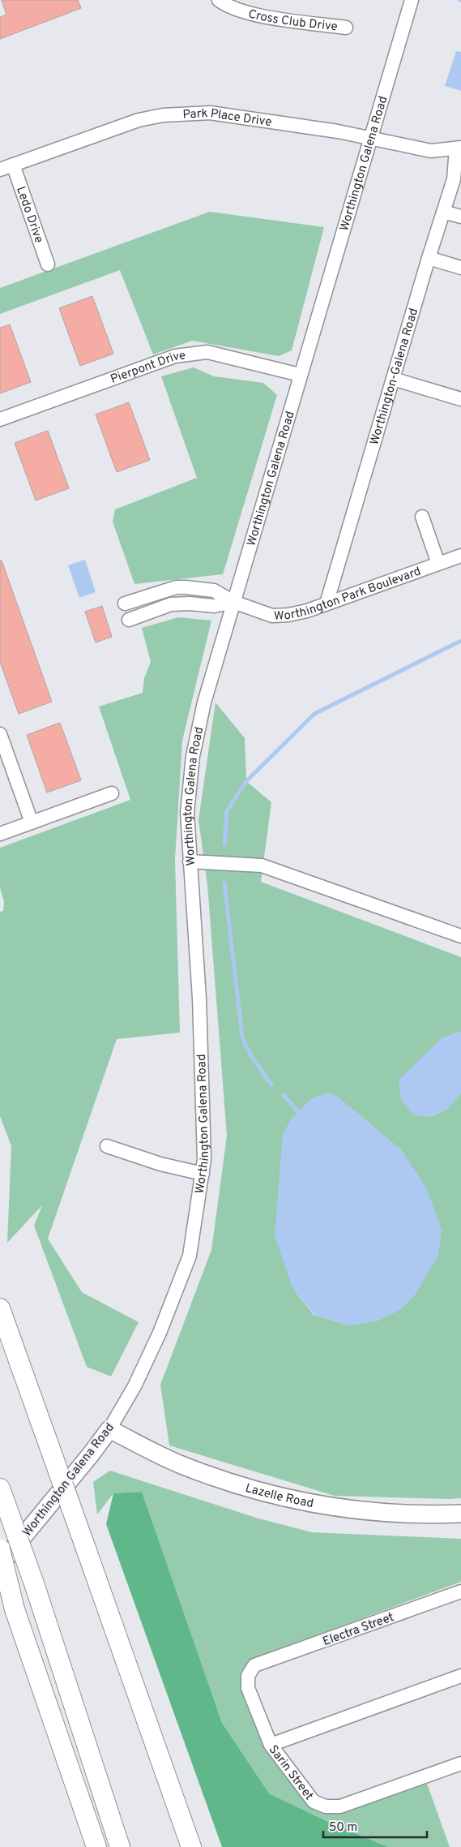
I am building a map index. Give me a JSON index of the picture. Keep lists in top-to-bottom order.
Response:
{
  "streets": {
    "main road": ["Worthington Galena Road", "Lazelle Road"],
    "street": [
      "Cross Club Drive",
      "Park Place Drive",
      "Ledo Drive",
      "Pierpont Drive",
      "Worthington-Galena Road",
      "Worthington Park Boulevard",
      "Electra Street",
      "Sarin Street"
    ]
  },
  "crossings": [
    ["Park Place Drive", "Worthington Galena Road"],
    ["Park Place Drive", "Ledo Drive"],
    ["Park Place Drive", "Worthington-Galena Road"],
    ["Worthington Galena Road", "Pierpont Drive"],
    ["Worthington Galena Road", "Worthington Park Boulevard"],
    ["Worthington Galena Road", "Lazelle Road"],
    ["Worthington-Galena Road", "Worthington Park Boulevard"],
    ["Electra Street", "Sarin Street"]
  ],
  "scale_bar": "50 m"
}
